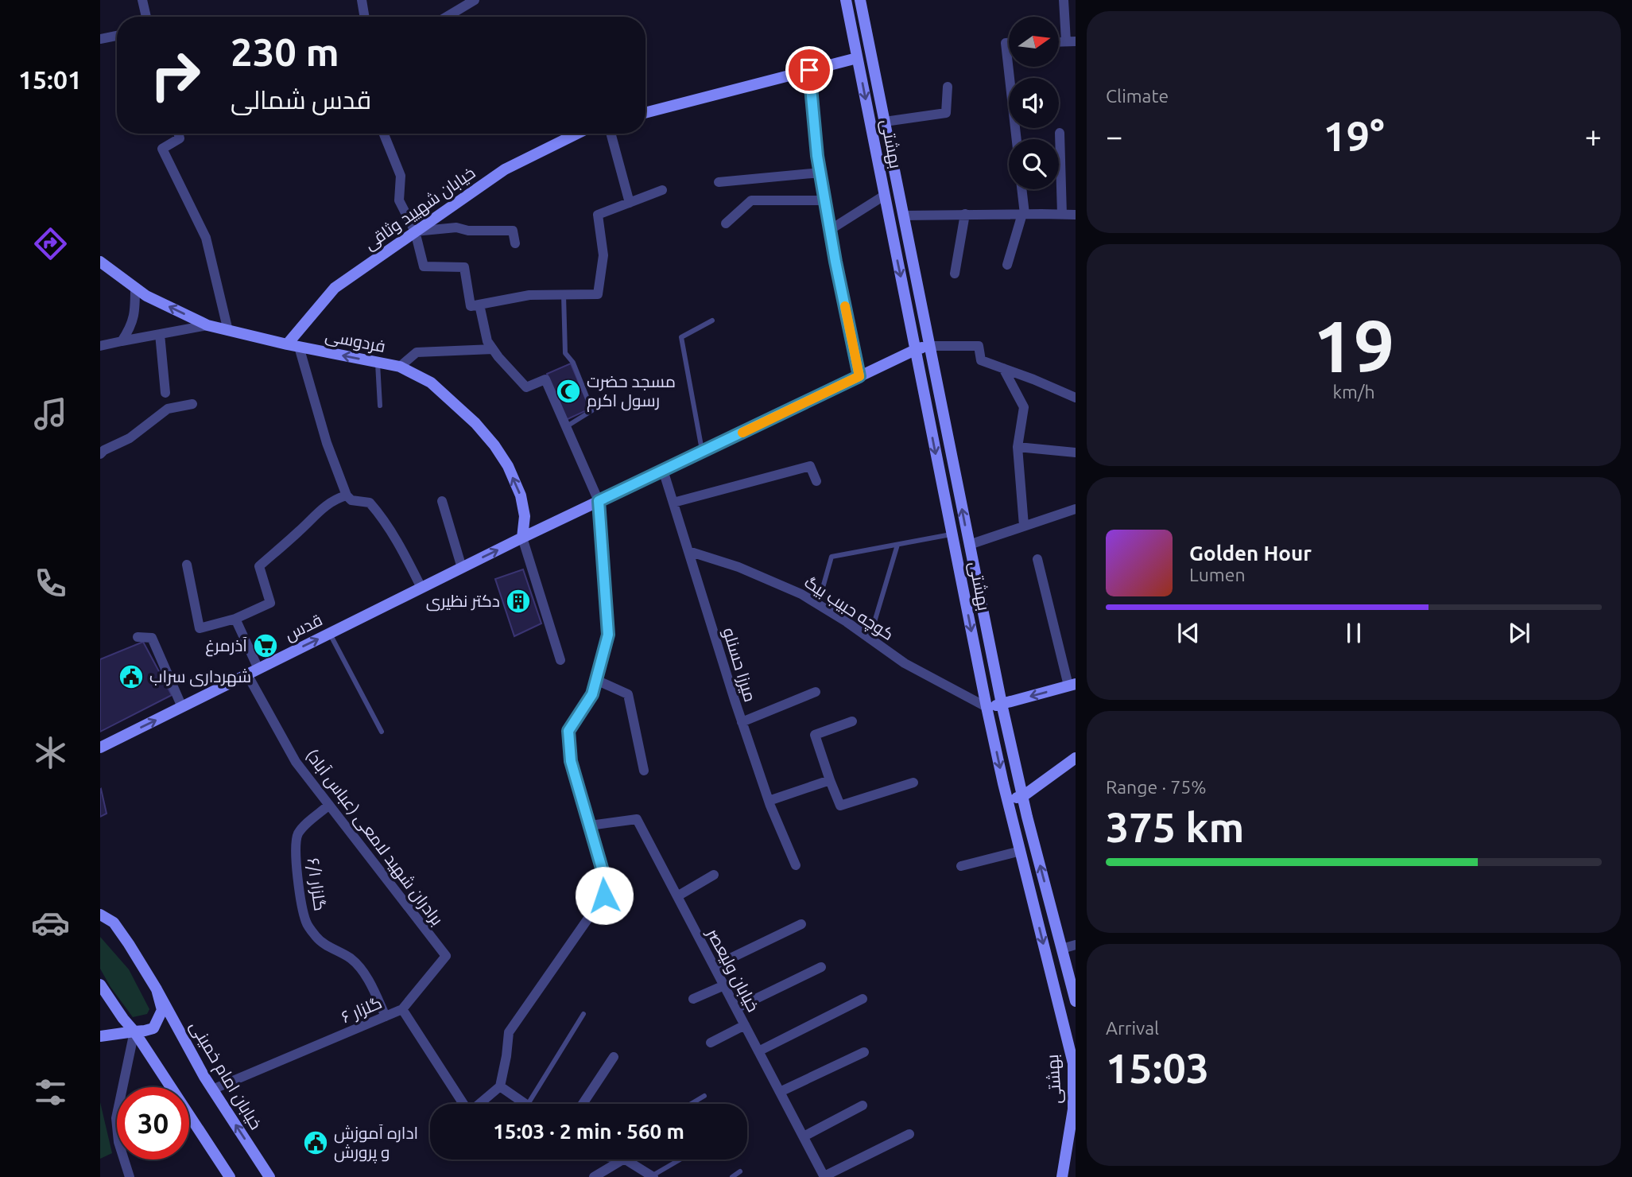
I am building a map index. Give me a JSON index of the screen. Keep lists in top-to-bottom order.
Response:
{
  "streets": {
    "main road": [
      "بهشتی",
      "خیابان شهیید وثاقی",
      "فردوسی",
      "قدس",
      "خیابان امام خمینی"
    ],
    "street": [
      "کوچه حبیب بیگ",
      "میرزا حسنلو",
      "برادران شهید لامعی (عباس آباد)",
      "گلزار ۶/۱",
      "خیابان ولیعصر",
      "گلزار ۶"
    ]
  },
  "crossings": [
    ["بهشتی", "کوچه حبیب بیگ"],
    ["بهشتی", "قدس"],
    ["خیابان شهیید وثاقی", "فردوسی"],
    ["فردوسی", "قدس"],
    ["کوچه حبیب بیگ", "میرزا حسنلو"],
    ["قدس", "میرزا حسنلو"],
    ["قدس", "برادران شهید لامعی (عباس آباد)"],
    ["برادران شهید لامعی (عباس آباد)", "گلزار ۶/۱"],
    ["برادران شهید لامعی (عباس آباد)", "گلزار ۶"],
    ["گلزار ۶/۱", "گلزار ۶"],
    ["گلزار ۶", "خیابان امام خمینی"]
  ],
  "one_way": ["فردوسی"],
  "places": {
    "mosque": ["مسجد حضرت رسول اکرم"],
    "building": ["دکتر نظیری"],
    "supermarket": ["آذرمرغ"],
    "public building": ["شهرداری سراب", "اداره آموزش و پرورش"]
  },
  "north": "right",
  "page": {
    "tabs": "15:01",
    "tile": [
      "Climate",
      ["19", "km/h"],
      ["Range · 75%", "375 km"],
      ["Arrival", "15:03"]
    ],
    "turn": ["230 m", "قدس شمالی"],
    "heat": ["−", "19°", "+"],
    "song": ["Golden Hour", "Lumen"],
    "limit": "30",
    "trip": "15:03 · 2 min · 560 m"
  }
}
